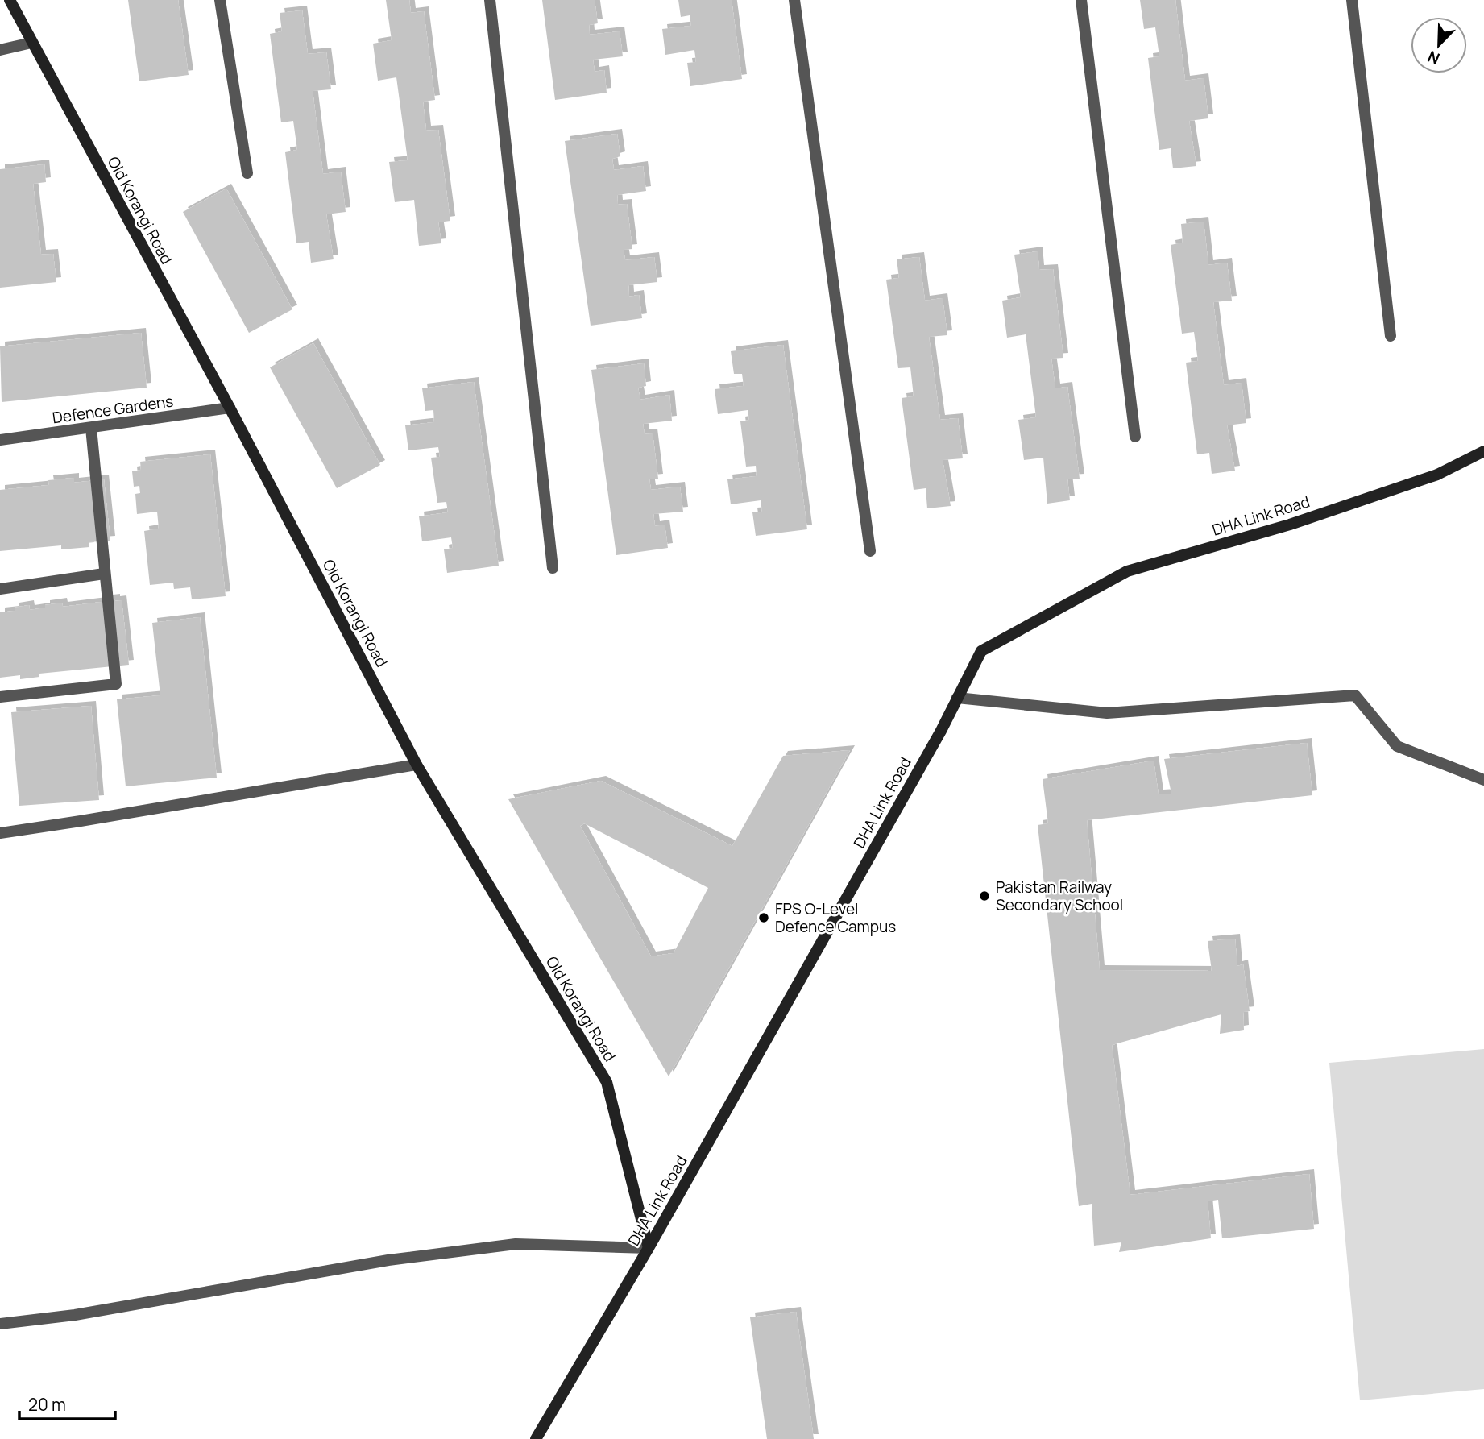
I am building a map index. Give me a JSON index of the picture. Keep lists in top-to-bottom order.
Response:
{
  "streets": {
    "street": ["Old Korangi Road", "Defence Gardens", "DHA Link Road"]
  },
  "crossings": [
    ["Old Korangi Road", "Defence Gardens"],
    ["Old Korangi Road", "DHA Link Road"]
  ],
  "places": ["Pakistan Railway Secondary School", "FPS O-Level Defence Campus"],
  "scale_bar": "20 m",
  "north": "bottom left"
}
